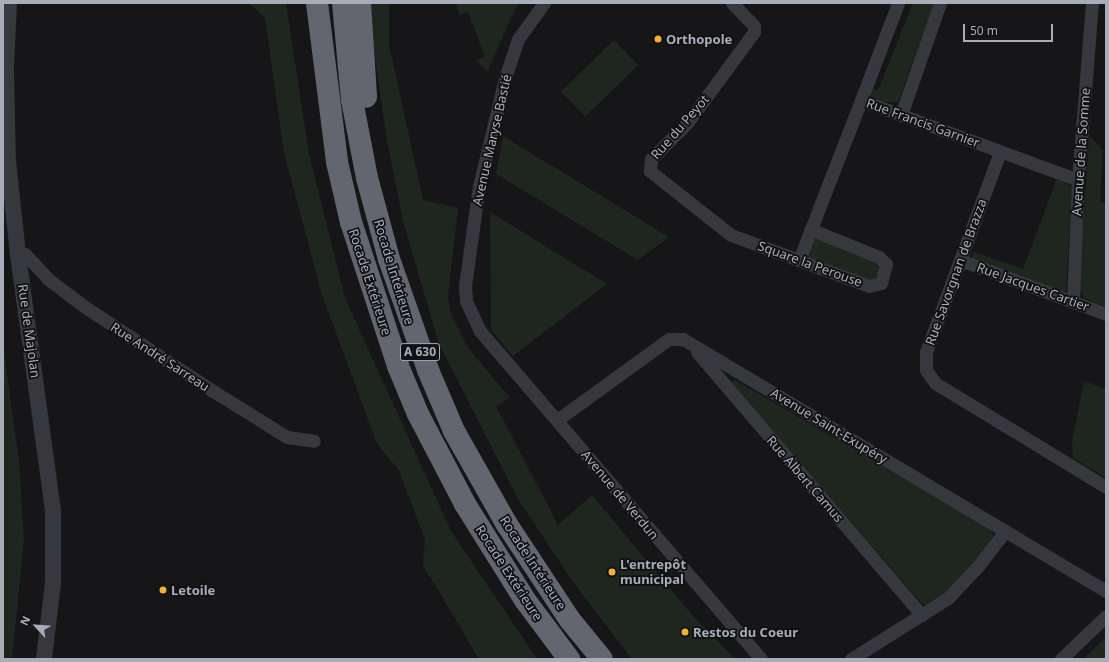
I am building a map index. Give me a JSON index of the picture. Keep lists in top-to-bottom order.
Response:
{
  "streets": {
    "highway": ["Rocade Intérieure", "Rocade Extérieure", "A 630"],
    "street": [
      "Rue Francis Garnier",
      "Rue du Peyot",
      "Avenue Maryse Bastié",
      "Avenue de la Somme",
      "Square la Perouse",
      "Rue Savorgnan de Brazza",
      "Rue Jacques Cartier",
      "Rue de Majolan",
      "Rue André Sarreau",
      "Avenue Saint-Exupéry",
      "Rue Albert Camus",
      "Avenue de Verdun"
    ]
  },
  "crossings": [
    ["Rue Francis Garnier", "Avenue de la Somme"],
    ["Rue Francis Garnier", "Square la Perouse"],
    ["Rue Francis Garnier", "Rue Savorgnan de Brazza"],
    ["Rue du Peyot", "Square la Perouse"],
    ["Avenue Maryse Bastié", "Avenue de Verdun"],
    ["Avenue de la Somme", "Rue Jacques Cartier"],
    ["Rue Savorgnan de Brazza", "Rue Jacques Cartier"],
    ["Rue de Majolan", "Rue André Sarreau"],
    ["Avenue Saint-Exupéry", "Rue Albert Camus"],
    ["Avenue Saint-Exupéry", "Avenue de Verdun"]
  ],
  "places": [
    "Orthopole",
    "L'entrepôt municipal",
    "Letoile",
    "Restos du Coeur"
  ],
  "scale_bar": "50 m",
  "north": "top left"
}
